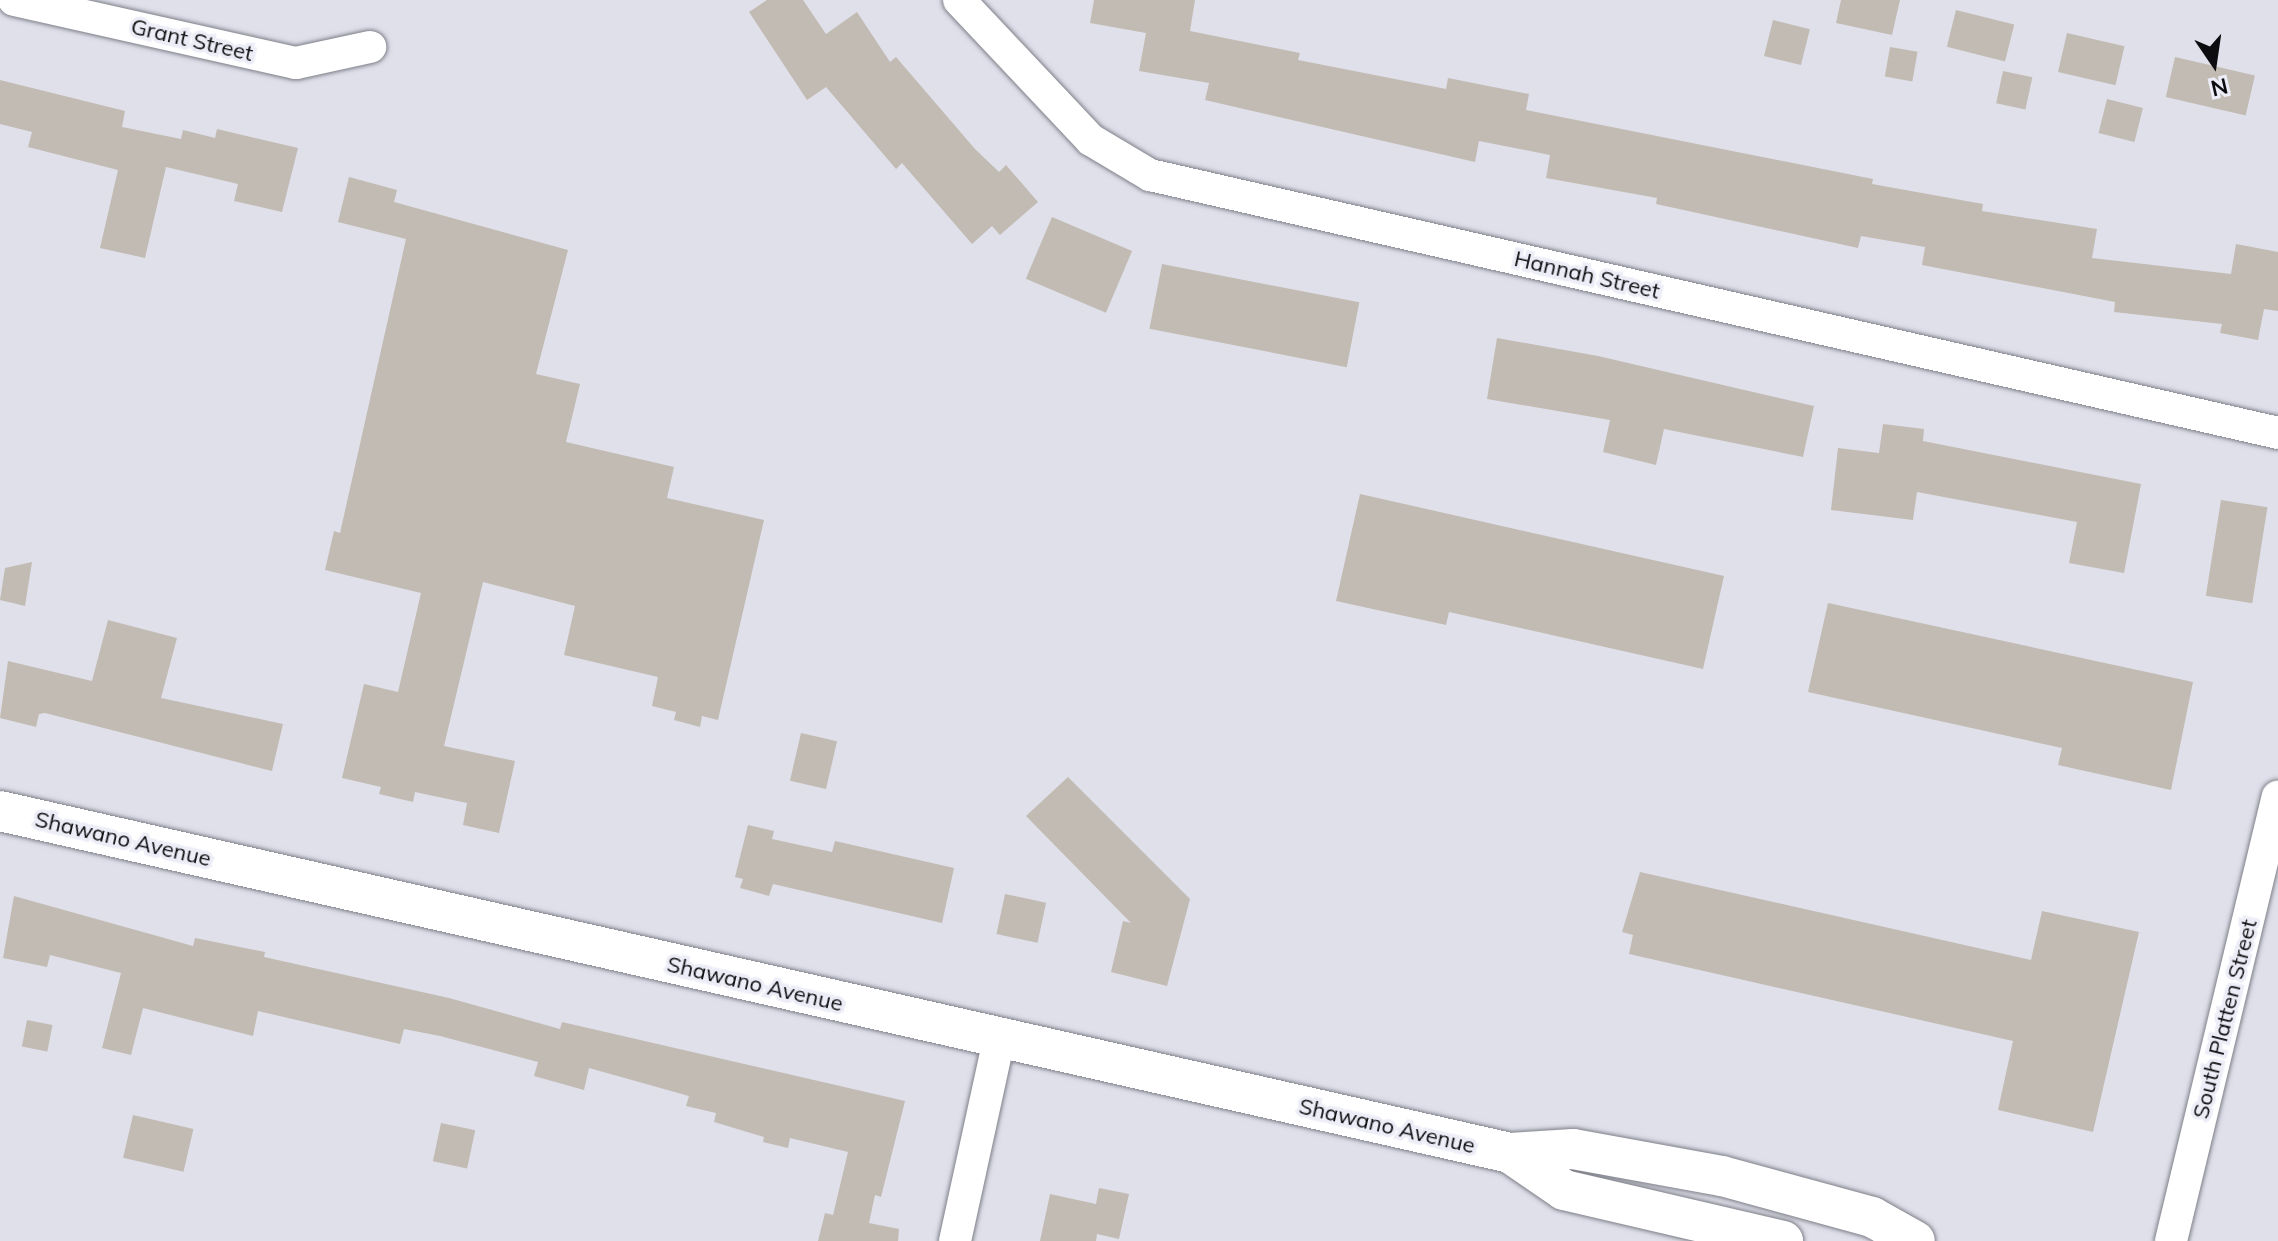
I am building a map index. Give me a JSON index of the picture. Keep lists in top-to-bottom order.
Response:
{
  "streets": {
    "main road": ["Shawano Avenue"],
    "street": ["Grant Street", "Hannah Street", "South Platten Street"]
  },
  "north": "bottom"
}
